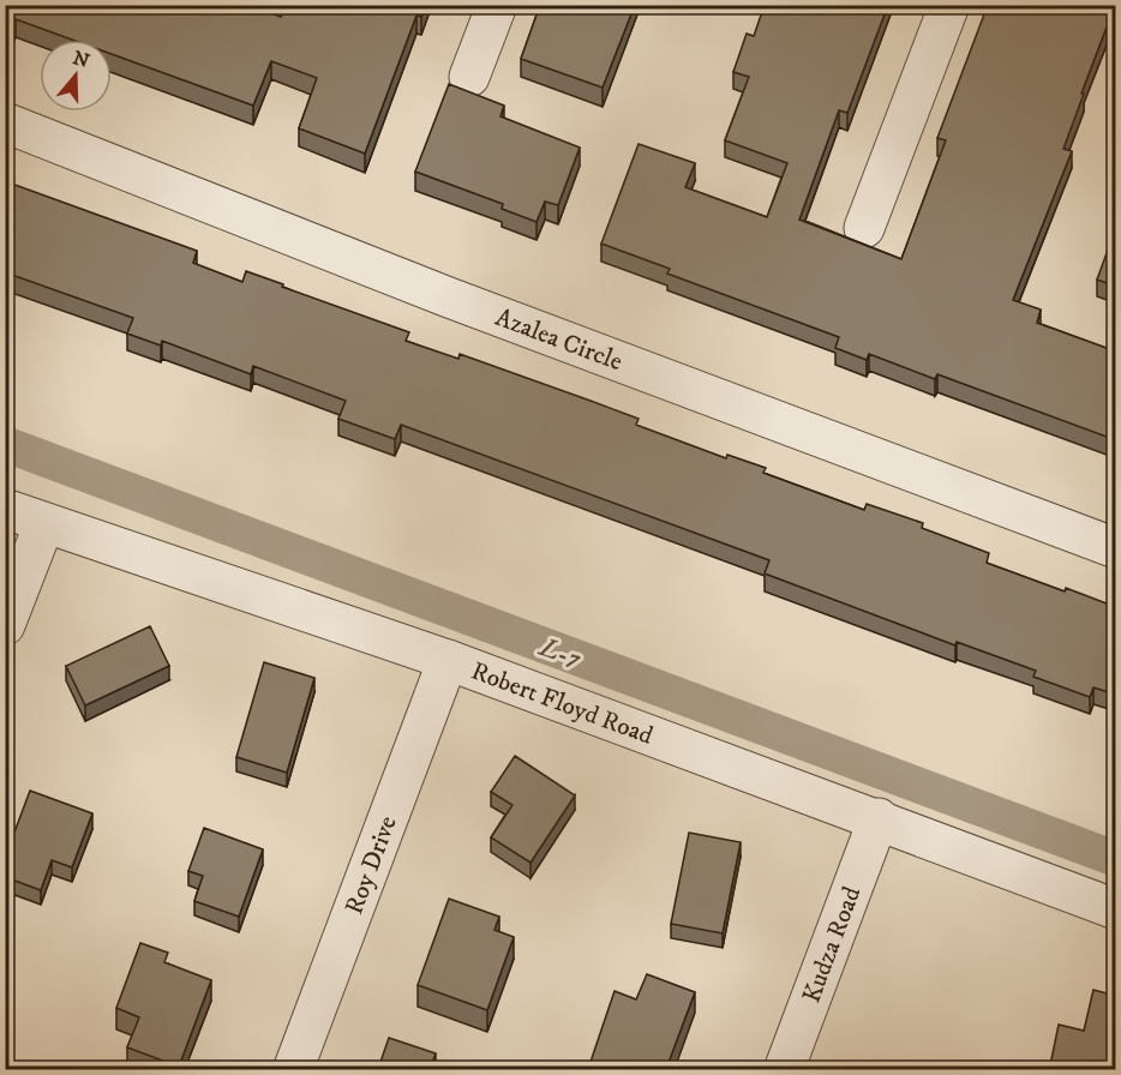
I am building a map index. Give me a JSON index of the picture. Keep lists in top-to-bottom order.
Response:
{
  "streets": {
    "street": [
      "Azalea Circle",
      "Robert Floyd Road",
      "Roy Drive",
      "Kudza Road"
    ]
  },
  "crossings": [
    ["Robert Floyd Road", "Roy Drive"],
    ["Robert Floyd Road", "Kudza Road"]
  ],
  "water": ["L-7"],
  "north": "top"
}
